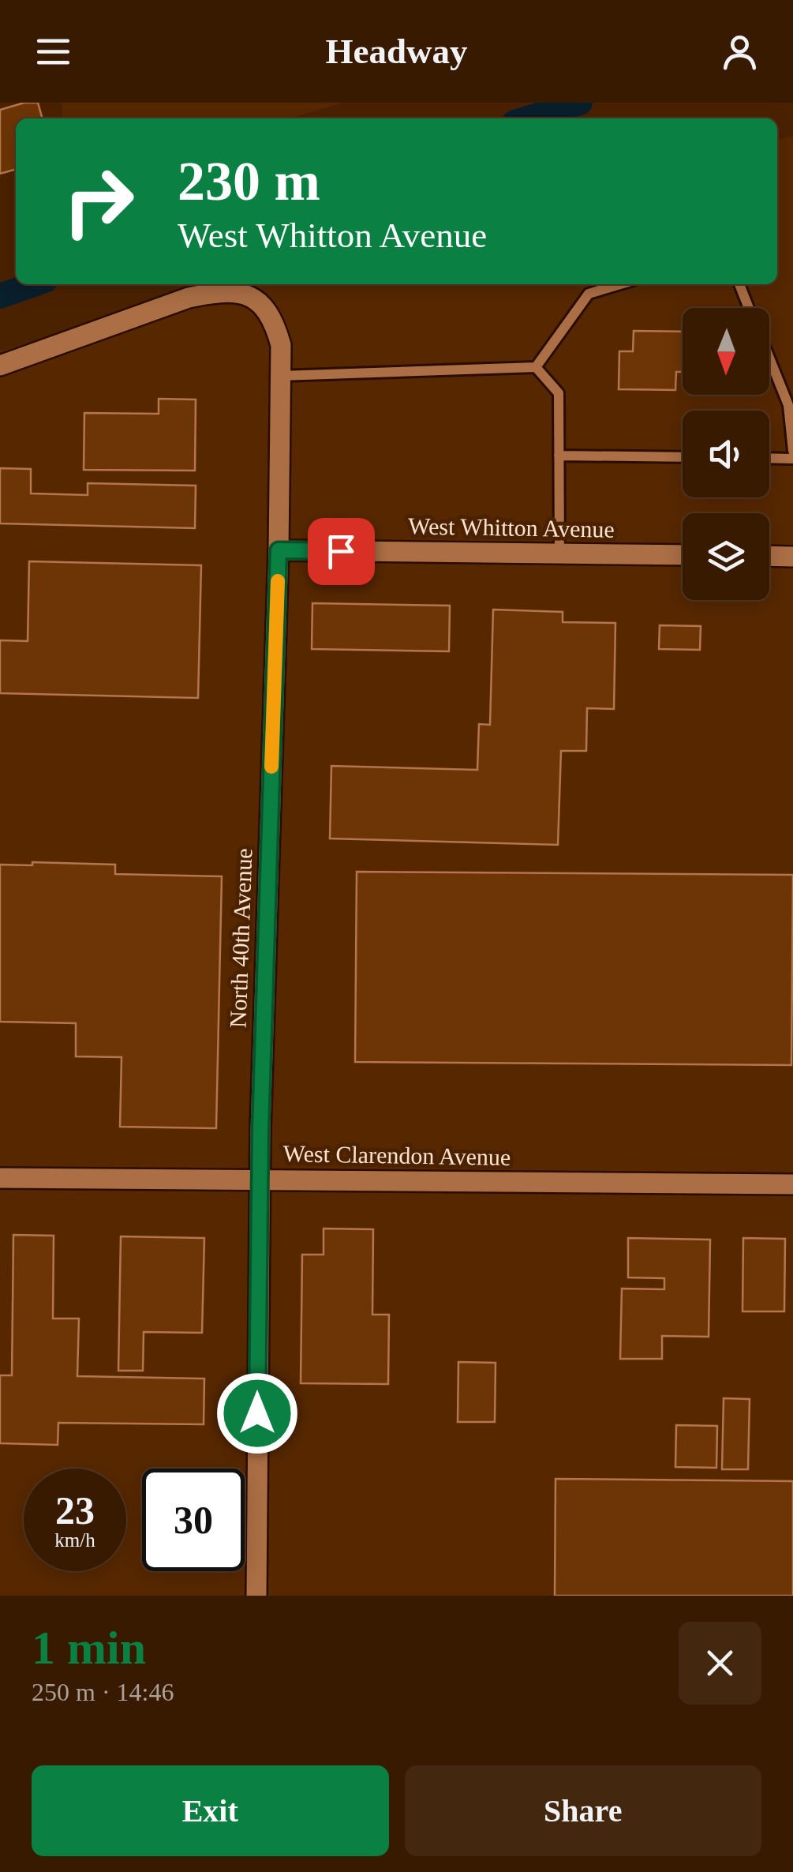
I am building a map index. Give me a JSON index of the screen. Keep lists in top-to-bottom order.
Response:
{
  "streets": {
    "street": ["West Whitton Avenue", "North 40th Avenue", "West Clarendon Avenue"]
  },
  "crossings": [
    ["West Whitton Avenue", "North 40th Avenue"],
    ["North 40th Avenue", "West Clarendon Avenue"]
  ],
  "north": "bottom",
  "page": {
    "header": "Headway",
    "turn": ["230 m", "West Whitton Avenue"],
    "speed": "23 km/h",
    "limit": "30",
    "heading": ["1 min", "250 m · 14:46"],
    "buttons": ["Exit", "Share"]
  }
}
